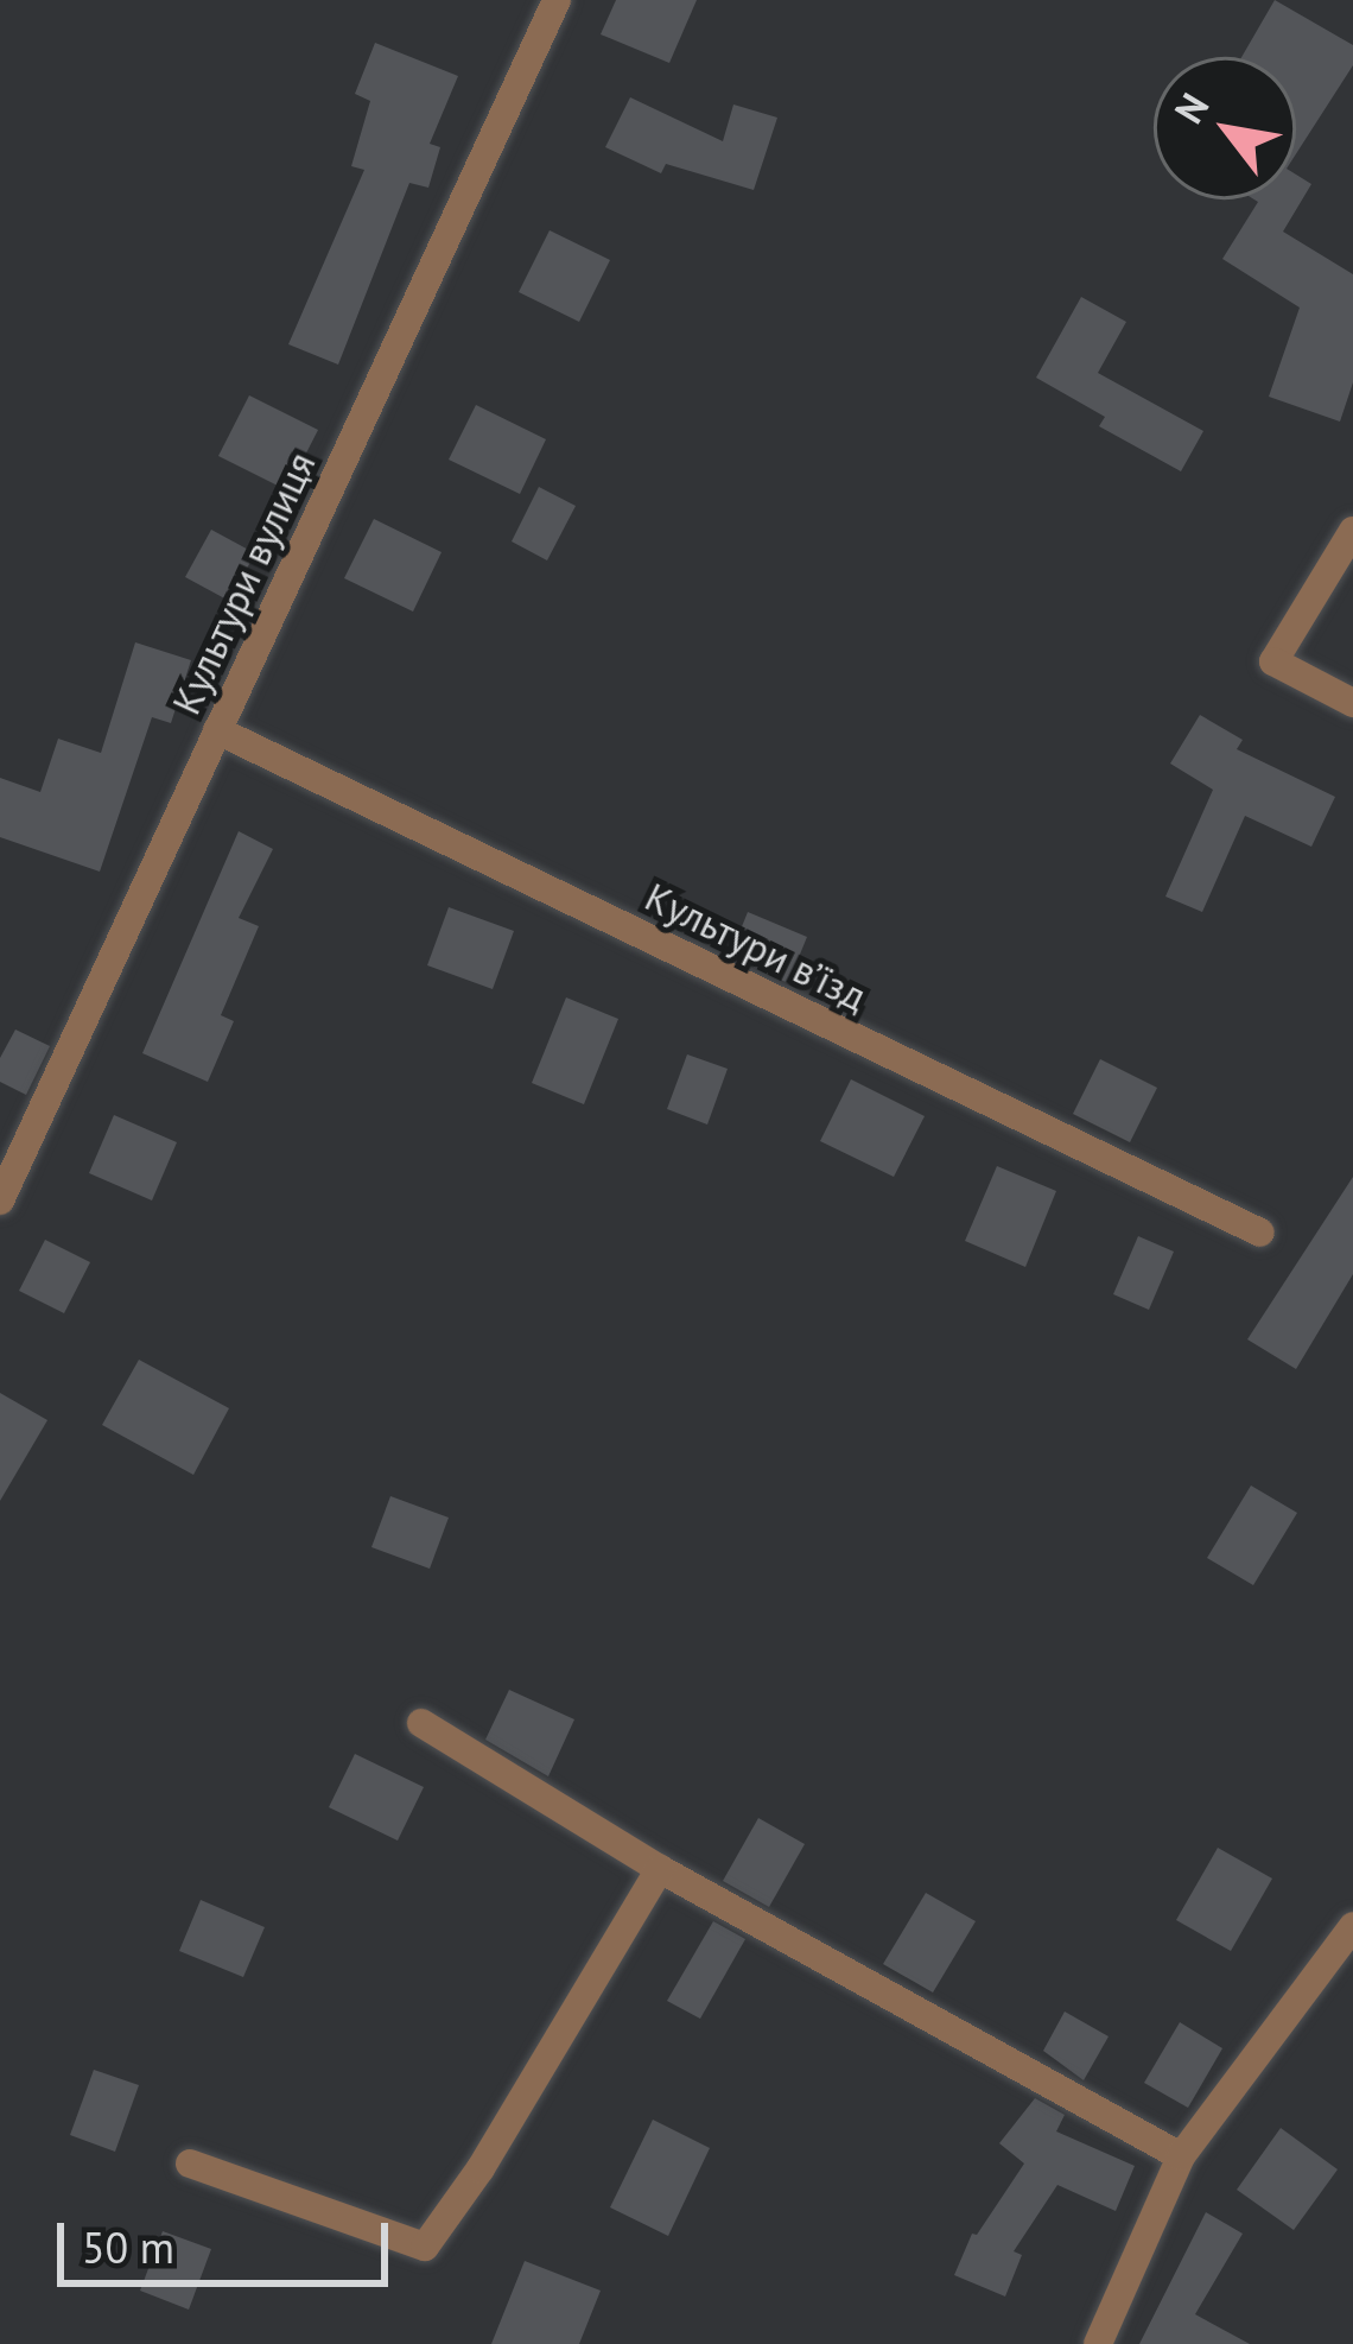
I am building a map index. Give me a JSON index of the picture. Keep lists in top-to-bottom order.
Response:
{
  "streets": {
    "street": ["Культури вулиця", "Культури в’їзд"]
  },
  "crossings": [
    ["Культури вулиця", "Культури в’їзд"]
  ],
  "scale_bar": "50 m",
  "north": "top left"
}
